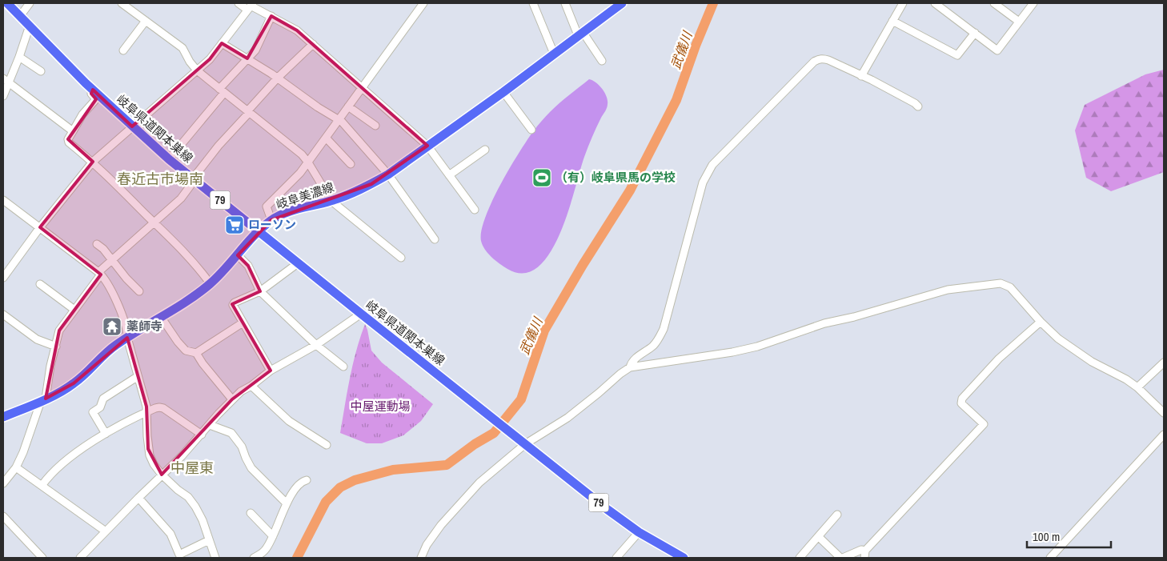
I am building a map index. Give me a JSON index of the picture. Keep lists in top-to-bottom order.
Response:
{
  "streets": {
    "main road": ["岐阜県道関本巣線", "岐阜美濃線", "79"]
  },
  "crossings": [
    ["岐阜県道関本巣線", "岐阜美濃線"],
    ["岐阜県道関本巣線", "79"]
  ],
  "districts": ["春近古市場南", "中屋東"],
  "water": ["武儀川"],
  "parks": ["中屋運動場"],
  "places": {
    "sports": ["（有）岐阜県馬の学校"],
    "supermarket": ["ローソン"],
    "temple": ["薬師寺"]
  },
  "scale_bar": "100 m"
}
